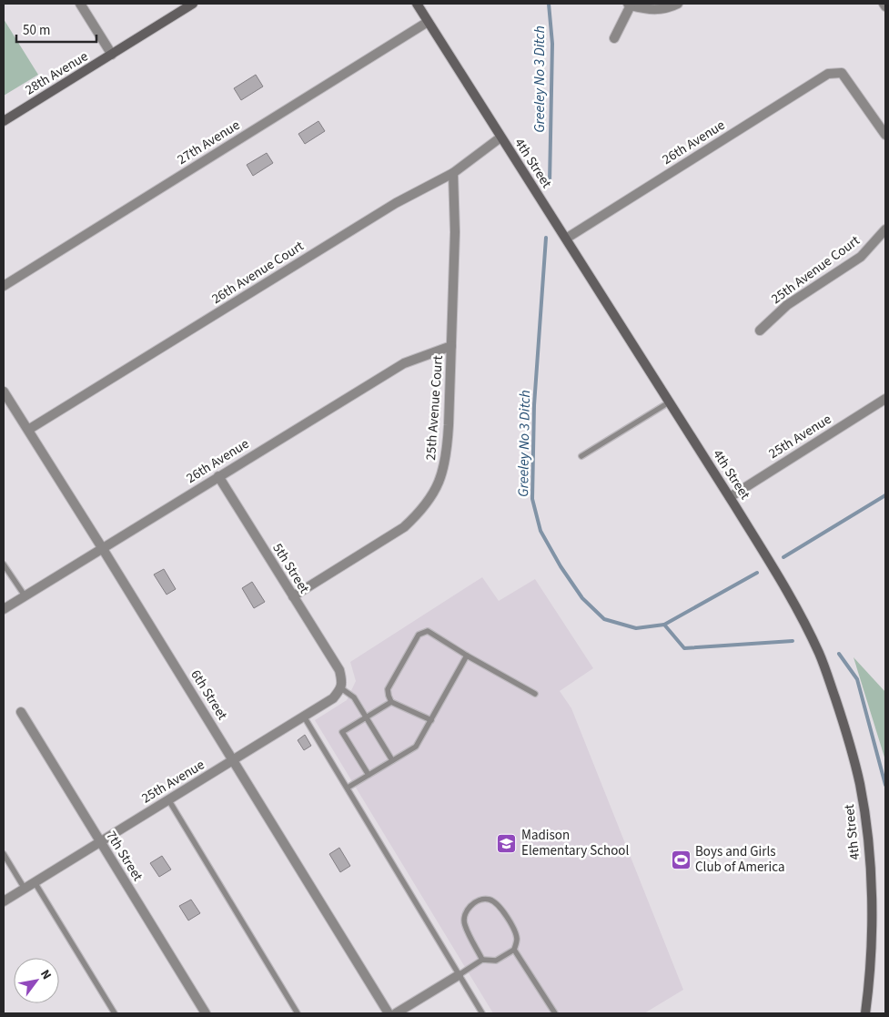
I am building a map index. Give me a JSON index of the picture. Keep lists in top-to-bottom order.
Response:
{
  "streets": {
    "main road": ["28th Avenue", "4th Street"],
    "street": [
      "27th Avenue",
      "26th Avenue",
      "25th Avenue Court",
      "26th Avenue Court",
      "25th Avenue",
      "5th Street",
      "6th Street",
      "7th Street"
    ]
  },
  "crossings": [
    ["27th Avenue", "4th Street"],
    ["26th Avenue", "4th Street"],
    ["26th Avenue", "25th Avenue Court"],
    ["26th Avenue", "5th Street"],
    ["26th Avenue", "6th Street"],
    ["4th Street", "26th Avenue Court"],
    ["4th Street", "25th Avenue"],
    ["25th Avenue Court", "26th Avenue Court"],
    ["25th Avenue Court", "5th Street"],
    ["26th Avenue Court", "6th Street"],
    ["25th Avenue", "5th Street"],
    ["25th Avenue", "6th Street"],
    ["25th Avenue", "7th Street"]
  ],
  "water": ["Greeley No 3 Ditch"],
  "places": {
    "school or university": ["Madison Elementary School"],
    "sports": ["Boys and Girls Club of America"]
  },
  "scale_bar": "50 m",
  "north": "top right"
}
